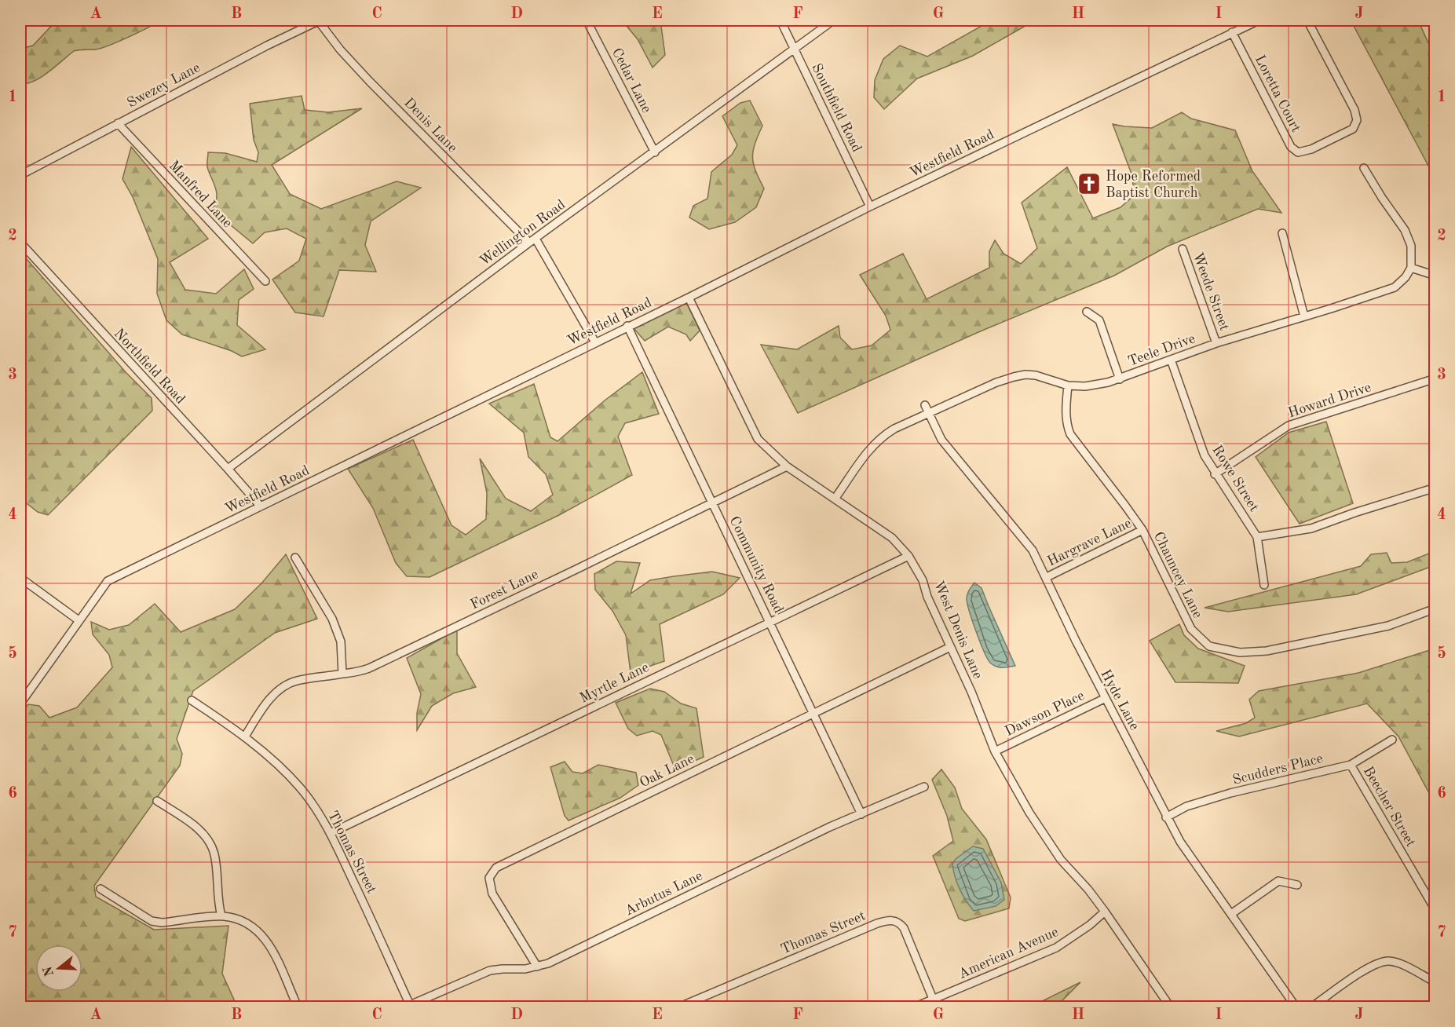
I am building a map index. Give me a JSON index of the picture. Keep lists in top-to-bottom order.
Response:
{
  "streets": {
    "street": [
      "Cedar Lane",
      "Swezey Lane",
      "Loretta Court",
      "Southfield Road",
      "Denis Lane",
      "Westfield Road",
      "Manfred Lane",
      "Wellington Road",
      "Weede Street",
      "Teele Drive",
      "Northfield Road",
      "Howard Drive",
      "Rowe Street",
      "Hargrave Lane",
      "Community Road",
      "Chauncey Lane",
      "Forest Lane",
      "West Denis Lane",
      "Myrtle Lane",
      "Hyde Lane",
      "Dawson Place",
      "Scudders Place",
      "Oak Lane",
      "Beecher Street",
      "Thomas Street",
      "Arbutus Lane",
      "American Avenue"
    ]
  },
  "crossings": [
    ["Cedar Lane", "Wellington Road"],
    ["Swezey Lane", "Denis Lane"],
    ["Swezey Lane", "Manfred Lane"],
    ["Loretta Court", "Westfield Road"],
    ["Southfield Road", "Westfield Road"],
    ["Southfield Road", "Wellington Road"],
    ["Denis Lane", "Westfield Road"],
    ["Denis Lane", "Wellington Road"],
    ["Westfield Road", "Northfield Road"],
    ["Westfield Road", "Community Road"],
    ["Westfield Road", "West Denis Lane"],
    ["Wellington Road", "Northfield Road"],
    ["Weede Street", "Teele Drive"],
    ["Teele Drive", "Rowe Street"],
    ["Teele Drive", "Chauncey Lane"],
    ["Teele Drive", "West Denis Lane"],
    ["Teele Drive", "Hyde Lane"],
    ["Howard Drive", "Rowe Street"],
    ["Hargrave Lane", "Chauncey Lane"],
    ["Hargrave Lane", "Hyde Lane"],
    ["Community Road", "Forest Lane"],
    ["Community Road", "Myrtle Lane"],
    ["Community Road", "Oak Lane"],
    ["Community Road", "Arbutus Lane"],
    ["Forest Lane", "West Denis Lane"],
    ["Forest Lane", "Thomas Street"],
    ["West Denis Lane", "Myrtle Lane"],
    ["West Denis Lane", "Dawson Place"],
    ["West Denis Lane", "Oak Lane"],
    ["West Denis Lane", "American Avenue"],
    ["Myrtle Lane", "Thomas Street"],
    ["Hyde Lane", "Dawson Place"],
    ["Hyde Lane", "Scudders Place"],
    ["Scudders Place", "Beecher Street"],
    ["Oak Lane", "Arbutus Lane"],
    ["Thomas Street", "Arbutus Lane"],
    ["Thomas Street", "American Avenue"]
  ],
  "places": {
    "church": ["Hope Reformed Baptist Church"]
  },
  "north": "left",
  "grid": {
    "columns": [
      "A",
      "B",
      "C",
      "D",
      "E",
      "F",
      "G",
      "H",
      "I",
      "J"
    ],
    "rows": [
      "1",
      "2",
      "3",
      "4",
      "5",
      "6",
      "7"
    ]
  }
}
